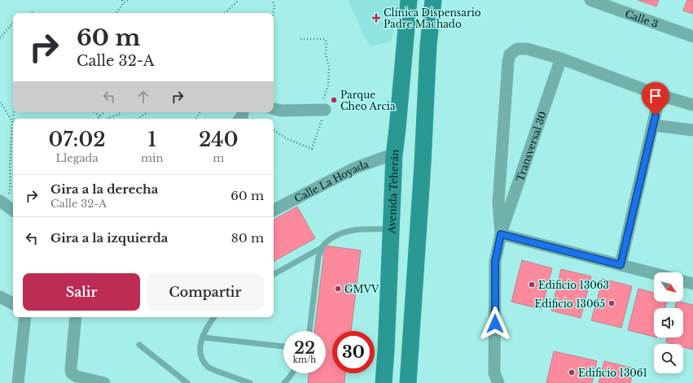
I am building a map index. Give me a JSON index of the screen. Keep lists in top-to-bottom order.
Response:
{
  "streets": {
    "main road": ["Avenida Teherán"],
    "street": ["Calle 3", "Transversal 30", "Calle La Hoyada"]
  },
  "crossings": [
    ["Calle La Hoyada", "Avenida Teherán"]
  ],
  "places": {
    "health": ["Clínica Dispensario Padre Machado"],
    "other": [
      "Parque Cheo Arcia",
      "Edificio 13063",
      "GMVV",
      "Edificio 13065",
      "Edificio 13061"
    ]
  },
  "north": "bottom right",
  "page": {
    "turn": ["60 m", "Calle 32-A"],
    "eta": [
      "07:02",
      "Llegada",
      "1",
      "min",
      "240",
      "m"
    ],
    "list": [
      {
        "name": "Gira a la derecha",
        "note": "Calle 32-A",
        "value": "60 m"
      },
      {
        "name": "Gira a la izquierda",
        "value": "80 m"
      }
    ],
    "buttons": ["Salir", "Compartir"],
    "speed": "22 km/h",
    "limit": "30"
  }
}
